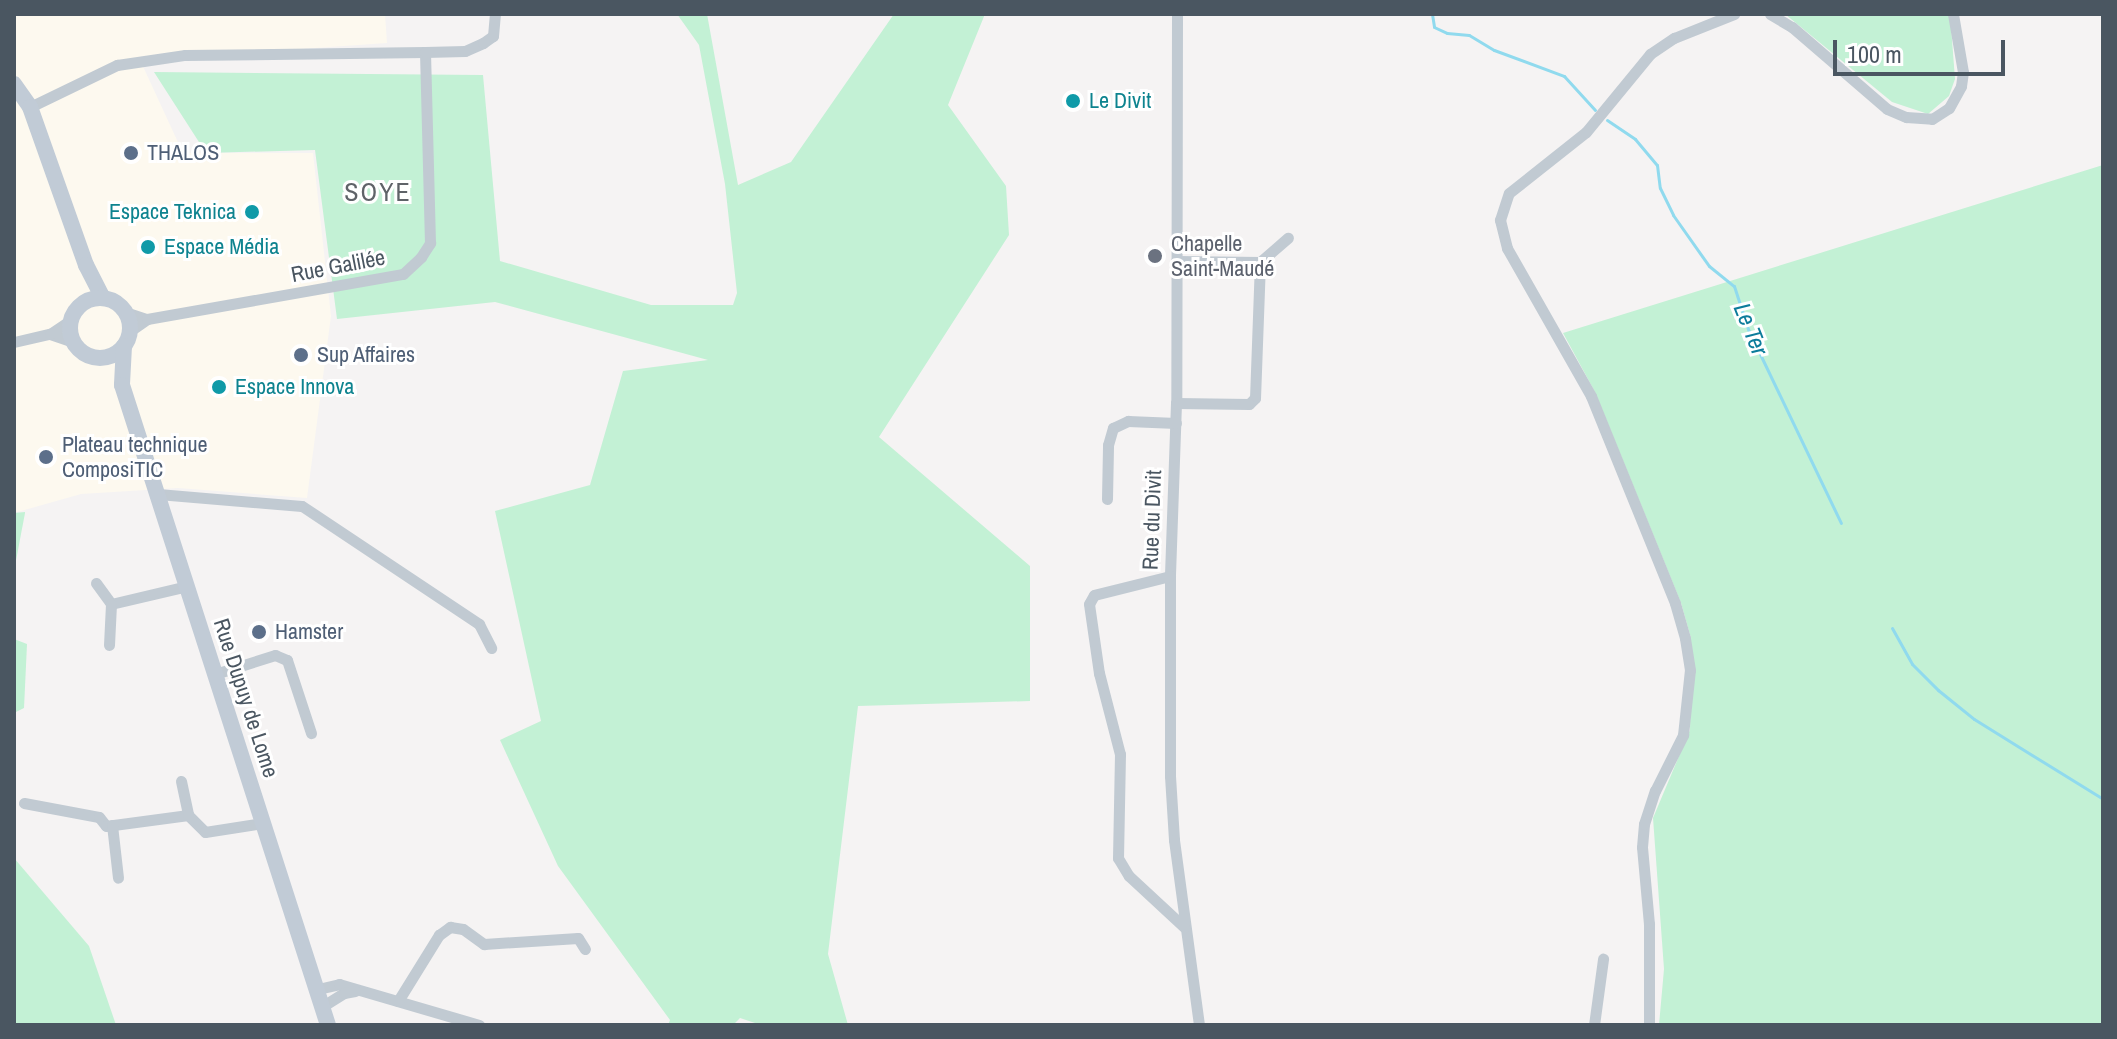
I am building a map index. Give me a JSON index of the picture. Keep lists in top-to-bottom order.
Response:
{
  "streets": {
    "street": ["Rue Galilée", "Rue du Divit", "Rue Dupuy de Lome"]
  },
  "crossings": [
    ["Rue Galilée", "Rue Dupuy de Lome"]
  ],
  "districts": ["SOYE"],
  "water": ["Le Ter"],
  "places": [
    "Le Divit",
    "THALOS",
    "Espace Teknica",
    "Espace Média",
    "Chapelle Saint-Maudé",
    "Sup Affaires",
    "Espace Innova",
    "Plateau technique ComposiTIC",
    "Hamster"
  ],
  "scale_bar": "100 m"
}
